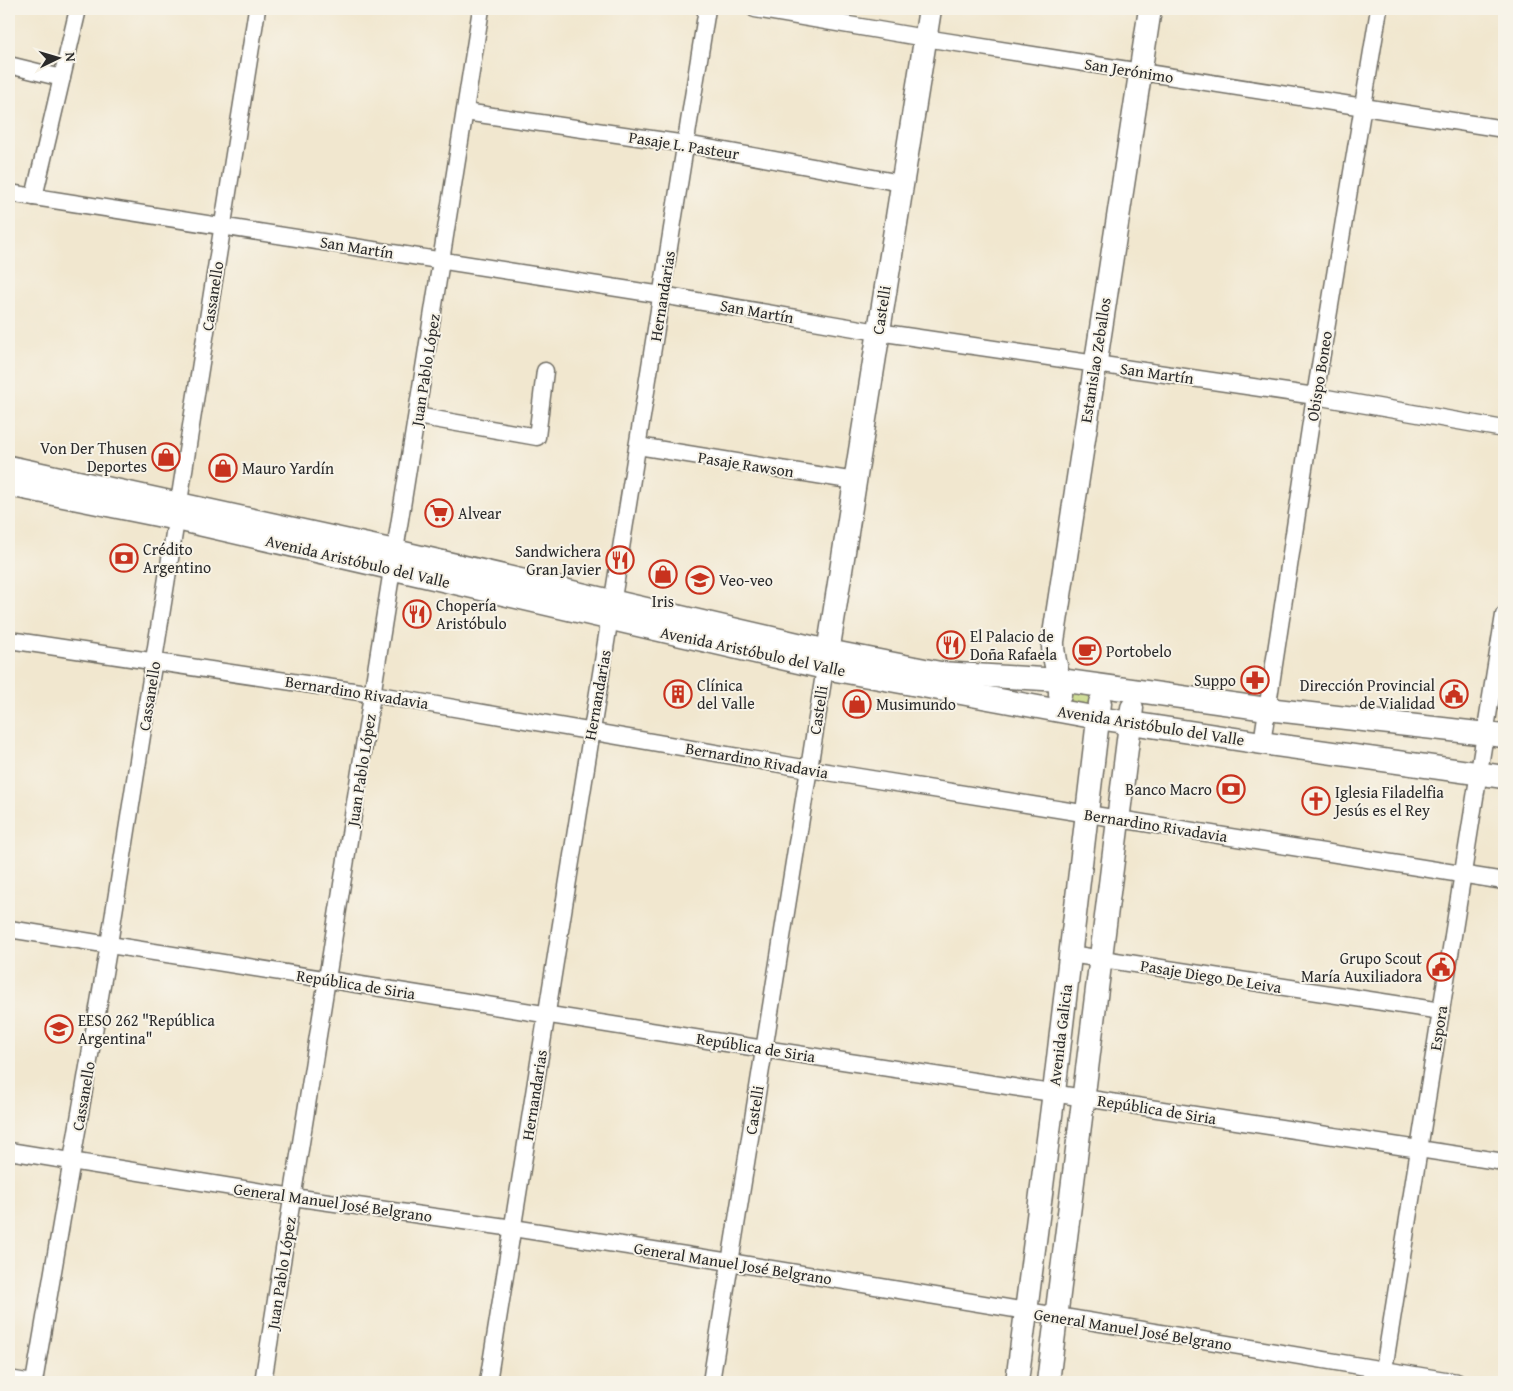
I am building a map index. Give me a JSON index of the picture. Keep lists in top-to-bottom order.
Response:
{
  "streets": {
    "main road": [
      "Castelli",
      "Estanislao Zeballos",
      "Avenida Aristóbulo del Valle",
      "Avenida Galicia"
    ],
    "street": [
      "San Jerónimo",
      "Pasaje L. Pasteur",
      "San Martín",
      "Cassanello",
      "Hernandarias",
      "Juan Pablo López",
      "Obispo Boneo",
      "Pasaje Rawson",
      "Bernardino Rivadavia",
      "Pasaje Diego De Leiva",
      "República de Siria",
      "Espora",
      "General Manuel José Belgrano"
    ]
  },
  "crossings": [
    ["San Jerónimo", "Castelli"],
    ["San Jerónimo", "Estanislao Zeballos"],
    ["San Jerónimo", "Obispo Boneo"],
    ["Pasaje L. Pasteur", "Hernandarias"],
    ["Pasaje L. Pasteur", "Castelli"],
    ["Pasaje L. Pasteur", "Juan Pablo López"],
    ["San Martín", "Cassanello"],
    ["San Martín", "Hernandarias"],
    ["San Martín", "Castelli"],
    ["San Martín", "Estanislao Zeballos"],
    ["San Martín", "Juan Pablo López"],
    ["San Martín", "Obispo Boneo"],
    ["Cassanello", "Avenida Aristóbulo del Valle"],
    ["Cassanello", "Bernardino Rivadavia"],
    ["Cassanello", "República de Siria"],
    ["Cassanello", "General Manuel José Belgrano"],
    ["Hernandarias", "Pasaje Rawson"],
    ["Hernandarias", "Avenida Aristóbulo del Valle"],
    ["Hernandarias", "Bernardino Rivadavia"],
    ["Hernandarias", "República de Siria"],
    ["Hernandarias", "General Manuel José Belgrano"],
    ["Castelli", "Pasaje Rawson"],
    ["Castelli", "Avenida Aristóbulo del Valle"],
    ["Castelli", "Bernardino Rivadavia"],
    ["Castelli", "República de Siria"],
    ["Castelli", "General Manuel José Belgrano"],
    ["Estanislao Zeballos", "Avenida Aristóbulo del Valle"],
    ["Juan Pablo López", "Avenida Aristóbulo del Valle"],
    ["Juan Pablo López", "Bernardino Rivadavia"],
    ["Juan Pablo López", "República de Siria"],
    ["Juan Pablo López", "General Manuel José Belgrano"],
    ["Obispo Boneo", "Avenida Aristóbulo del Valle"],
    ["Avenida Aristóbulo del Valle", "Espora"],
    ["Avenida Aristóbulo del Valle", "Avenida Galicia"],
    ["Bernardino Rivadavia", "Espora"],
    ["Bernardino Rivadavia", "Avenida Galicia"],
    ["Pasaje Diego De Leiva", "Espora"],
    ["Pasaje Diego De Leiva", "Avenida Galicia"],
    ["República de Siria", "Espora"],
    ["República de Siria", "Avenida Galicia"],
    ["Espora", "General Manuel José Belgrano"],
    ["Avenida Galicia", "General Manuel José Belgrano"]
  ],
  "places": {
    "shop": [
      "Von Der Thusen Deportes",
      "Mauro Yardín",
      "Iris",
      "Musimundo"
    ],
    "supermarket": ["Alvear"],
    "bank": ["Crédito Argentino", "Banco Macro"],
    "restaurant": ["Sandwichera Gran Javier", "Chopería Aristóbulo", "El Palacio de Doña Rafaela"],
    "school or university": ["Veo-veo", "EESO 262 \"República Argentina\""],
    "cafe": ["Portobelo"],
    "pharmacy": ["Suppo"],
    "building": ["Clínica del Valle"],
    "public building": ["Dirección Provincial de Vialidad", "Grupo Scout María Auxiliadora"],
    "church": ["Iglesia Filadelfia Jesús es el Rey"]
  },
  "north": "right"
}
